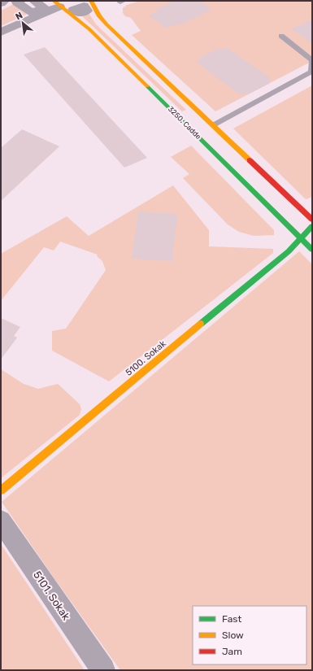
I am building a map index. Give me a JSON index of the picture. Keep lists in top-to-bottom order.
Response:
{
  "streets": {
    "street": ["3250. Cadde", "5100. Sokak", "5101. Sokak"]
  },
  "crossings": [
    ["3250. Cadde", "5100. Sokak"]
  ],
  "legend": ["Fast", "Slow", "Jam"],
  "north": "top left"
}
